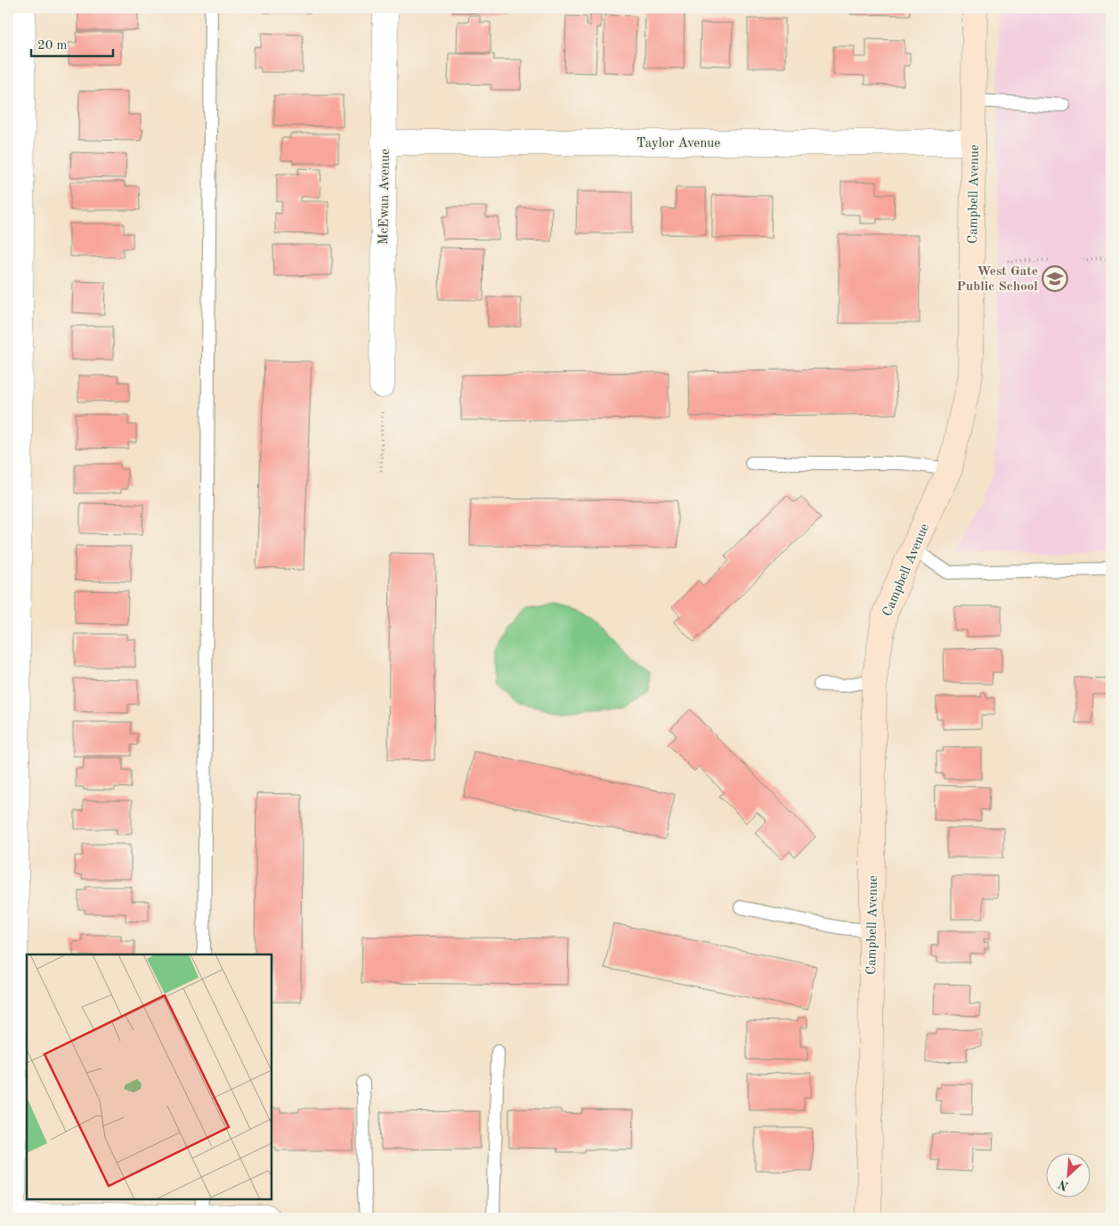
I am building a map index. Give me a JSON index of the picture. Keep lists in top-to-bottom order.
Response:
{
  "streets": {
    "street": ["Taylor Avenue", "Campbell Avenue", "McEwan Avenue"]
  },
  "crossings": [
    ["Taylor Avenue", "Campbell Avenue"],
    ["Taylor Avenue", "McEwan Avenue"]
  ],
  "places": {
    "school or university": ["West Gate Public School"]
  },
  "scale_bar": "20 m",
  "north": "bottom left"
}
